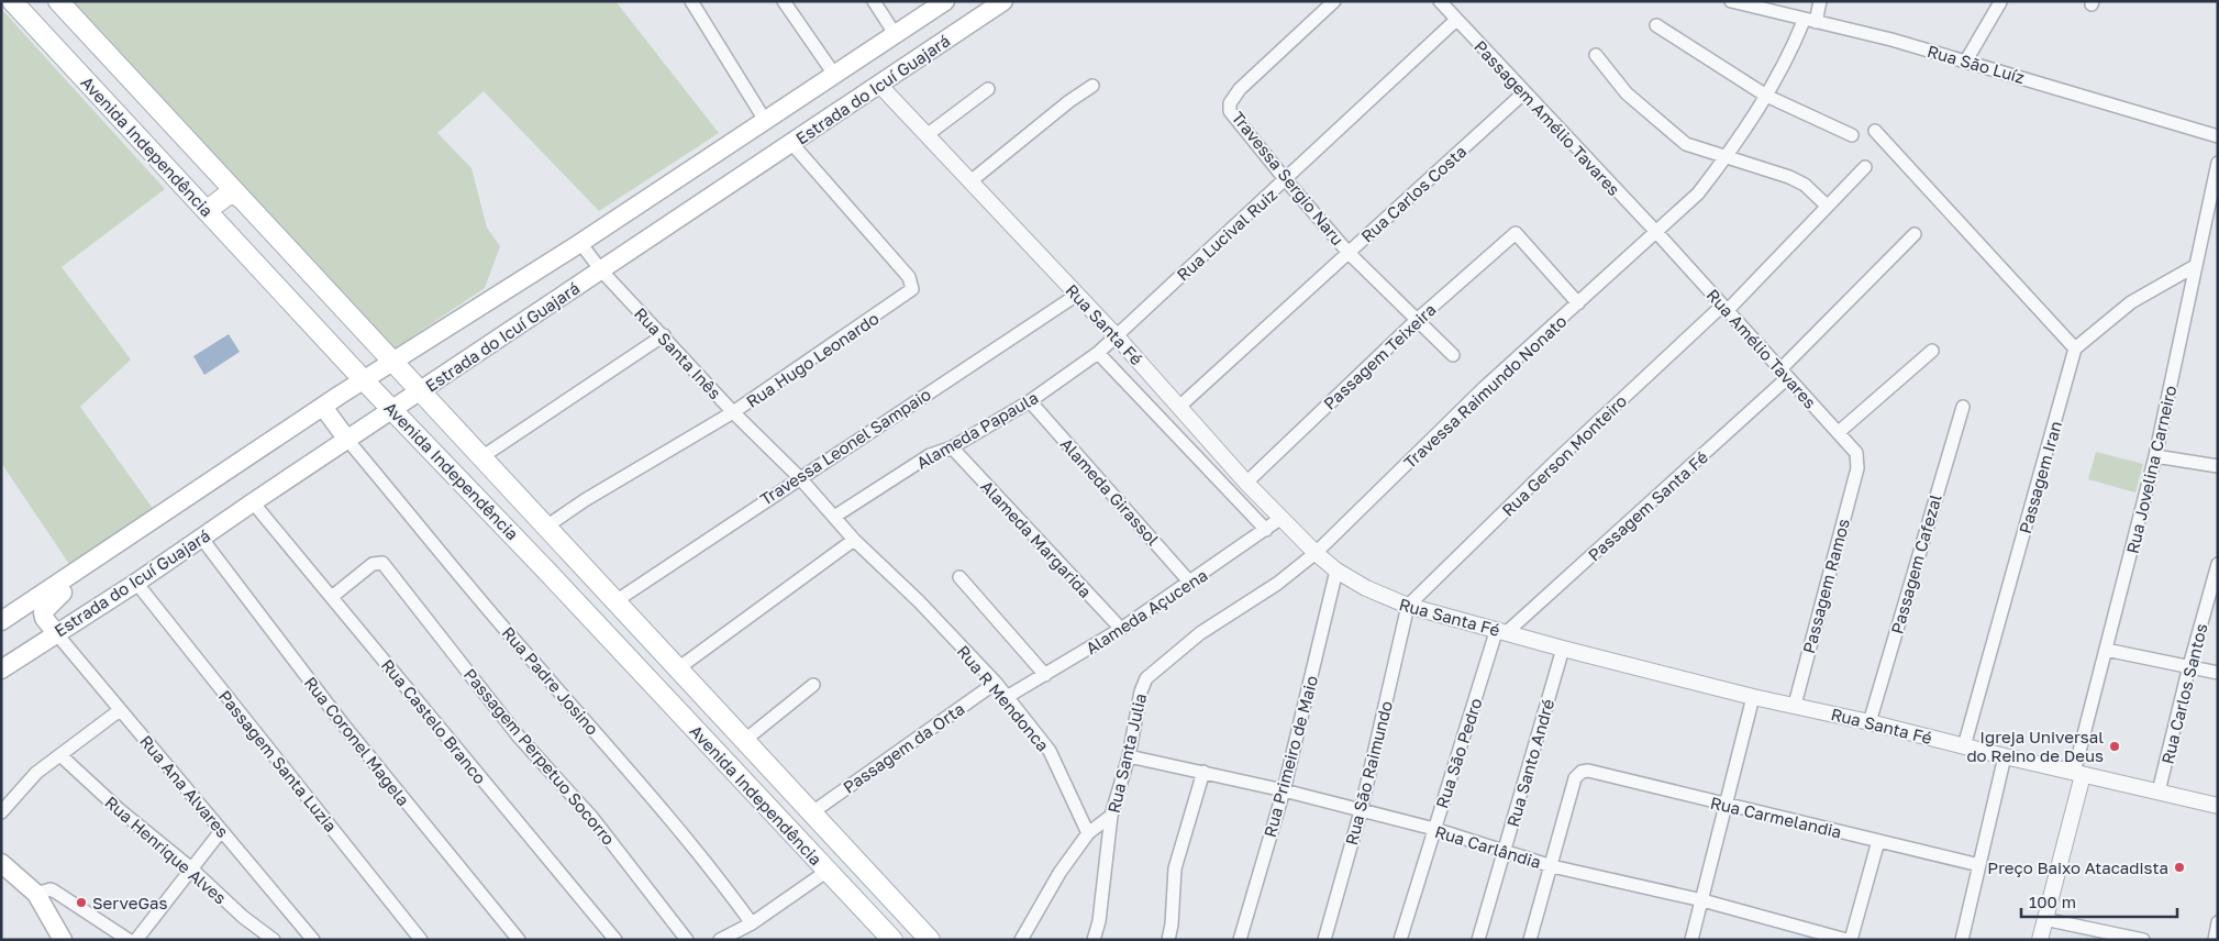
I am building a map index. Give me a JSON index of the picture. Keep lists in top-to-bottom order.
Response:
{
  "streets": {
    "main road": ["Estrada do Icuí Guajará", "Avenida Independência"],
    "street": [
      "Rua São Luíz",
      "Passagem Amélio Tavares",
      "Travessa Sergio Naru",
      "Rua Carlos Costa",
      "Rua Lucival Ruiz",
      "Rua Santa Fé",
      "Rua Amélio Tavares",
      "Rua Santa Inês",
      "Passagem Teixeira",
      "Rua Hugo Leonardo",
      "Travessa Raimundo Nonato",
      "Alameda Papaula",
      "Travessa Leonel Sampaio",
      "Rua Gerson Monteiro",
      "Rua Jovelina Carneiro",
      "Passagem Iran",
      "Alameda Girassol",
      "Passagem Santa Fé",
      "Alameda Margarida",
      "Passagem Cafezal",
      "Passagem Ramos",
      "Alameda Açucena",
      "Rua Padre Josino",
      "Rua Carlos Santos",
      "Rua R Mendonca",
      "Rua Castelo Branco",
      "Rua Coronel Magela",
      "Passagem da Orta",
      "Rua Santa Julia",
      "Rua São Pedro",
      "Passagem Perpetuo Socorro",
      "Rua Primeiro de Maio",
      "Passagem Santa Luzia",
      "Rua Santo André",
      "Rua São Raimundo",
      "Rua Ana Alvares",
      "Rua Carmelandia",
      "Rua Carlândia",
      "Rua Henrique Alves"
    ]
  },
  "crossings": [
    ["Rua São Luíz", "Travessa Raimundo Nonato"],
    ["Estrada do Icuí Guajará", "Avenida Independência"],
    ["Estrada do Icuí Guajará", "Rua Santa Fé"],
    ["Estrada do Icuí Guajará", "Rua Santa Inês"],
    ["Estrada do Icuí Guajará", "Rua Hugo Leonardo"],
    ["Estrada do Icuí Guajará", "Rua Padre Josino"],
    ["Estrada do Icuí Guajará", "Rua Castelo Branco"],
    ["Estrada do Icuí Guajará", "Rua Coronel Magela"],
    ["Estrada do Icuí Guajará", "Passagem Santa Luzia"],
    ["Estrada do Icuí Guajará", "Rua Ana Alvares"],
    ["Passagem Amélio Tavares", "Rua Carlos Costa"],
    ["Passagem Amélio Tavares", "Rua Lucival Ruiz"],
    ["Passagem Amélio Tavares", "Rua Amélio Tavares"],
    ["Passagem Amélio Tavares", "Travessa Raimundo Nonato"],
    ["Avenida Independência", "Rua Hugo Leonardo"],
    ["Avenida Independência", "Travessa Leonel Sampaio"],
    ["Avenida Independência", "Passagem da Orta"],
    ["Travessa Sergio Naru", "Rua Carlos Costa"],
    ["Travessa Sergio Naru", "Rua Lucival Ruiz"],
    ["Travessa Sergio Naru", "Passagem Teixeira"],
    ["Rua Carlos Costa", "Rua Santa Fé"],
    ["Rua Lucival Ruiz", "Rua Santa Fé"],
    ["Rua Lucival Ruiz", "Alameda Papaula"],
    ["Rua Santa Fé", "Passagem Teixeira"],
    ["Rua Santa Fé", "Travessa Raimundo Nonato"],
    ["Rua Santa Fé", "Alameda Papaula"],
    ["Rua Santa Fé", "Travessa Leonel Sampaio"],
    ["Rua Santa Fé", "Rua Gerson Monteiro"],
    ["Rua Santa Fé", "Rua Jovelina Carneiro"],
    ["Rua Santa Fé", "Passagem Iran"],
    ["Rua Santa Fé", "Passagem Santa Fé"],
    ["Rua Santa Fé", "Passagem Cafezal"],
    ["Rua Santa Fé", "Passagem Ramos"],
    ["Rua Santa Fé", "Alameda Açucena"],
    ["Rua Santa Fé", "Rua Carlos Santos"],
    ["Rua Santa Fé", "Rua Santa Julia"],
    ["Rua Santa Fé", "Rua São Pedro"],
    ["Rua Santa Fé", "Rua Primeiro de Maio"],
    ["Rua Santa Fé", "Rua Santo André"],
    ["Rua Santa Fé", "Rua São Raimundo"],
    ["Rua Amélio Tavares", "Travessa Raimundo Nonato"],
    ["Rua Amélio Tavares", "Rua Gerson Monteiro"],
    ["Rua Amélio Tavares", "Passagem Santa Fé"],
    ["Rua Amélio Tavares", "Passagem Ramos"],
    ["Rua Santa Inês", "Rua Hugo Leonardo"],
    ["Rua Santa Inês", "Alameda Papaula"],
    ["Rua Santa Inês", "Travessa Leonel Sampaio"],
    ["Rua Santa Inês", "Rua R Mendonca"],
    ["Passagem Teixeira", "Travessa Raimundo Nonato"],
    ["Travessa Raimundo Nonato", "Rua Santa Julia"],
    ["Alameda Papaula", "Alameda Girassol"],
    ["Alameda Papaula", "Alameda Margarida"],
    ["Rua Gerson Monteiro", "Rua São Raimundo"],
    ["Alameda Girassol", "Alameda Açucena"],
    ["Passagem Santa Fé", "Rua São Pedro"],
    ["Alameda Margarida", "Alameda Açucena"],
    ["Alameda Açucena", "Rua R Mendonca"],
    ["Rua R Mendonca", "Passagem da Orta"],
    ["Rua Castelo Branco", "Passagem Perpetuo Socorro"],
    ["Rua Santa Julia", "Rua Carlândia"],
    ["Rua São Pedro", "Rua Carlândia"],
    ["Rua Primeiro de Maio", "Rua Carlândia"],
    ["Rua Santo André", "Rua Carlândia"],
    ["Rua São Raimundo", "Rua Carlândia"],
    ["Rua Carmelandia", "Rua Carlândia"]
  ],
  "places": ["Igreja Universal do Reino de Deus", "Preço Baixo Atacadista", "ServeGas"],
  "scale_bar": "100 m"
}
